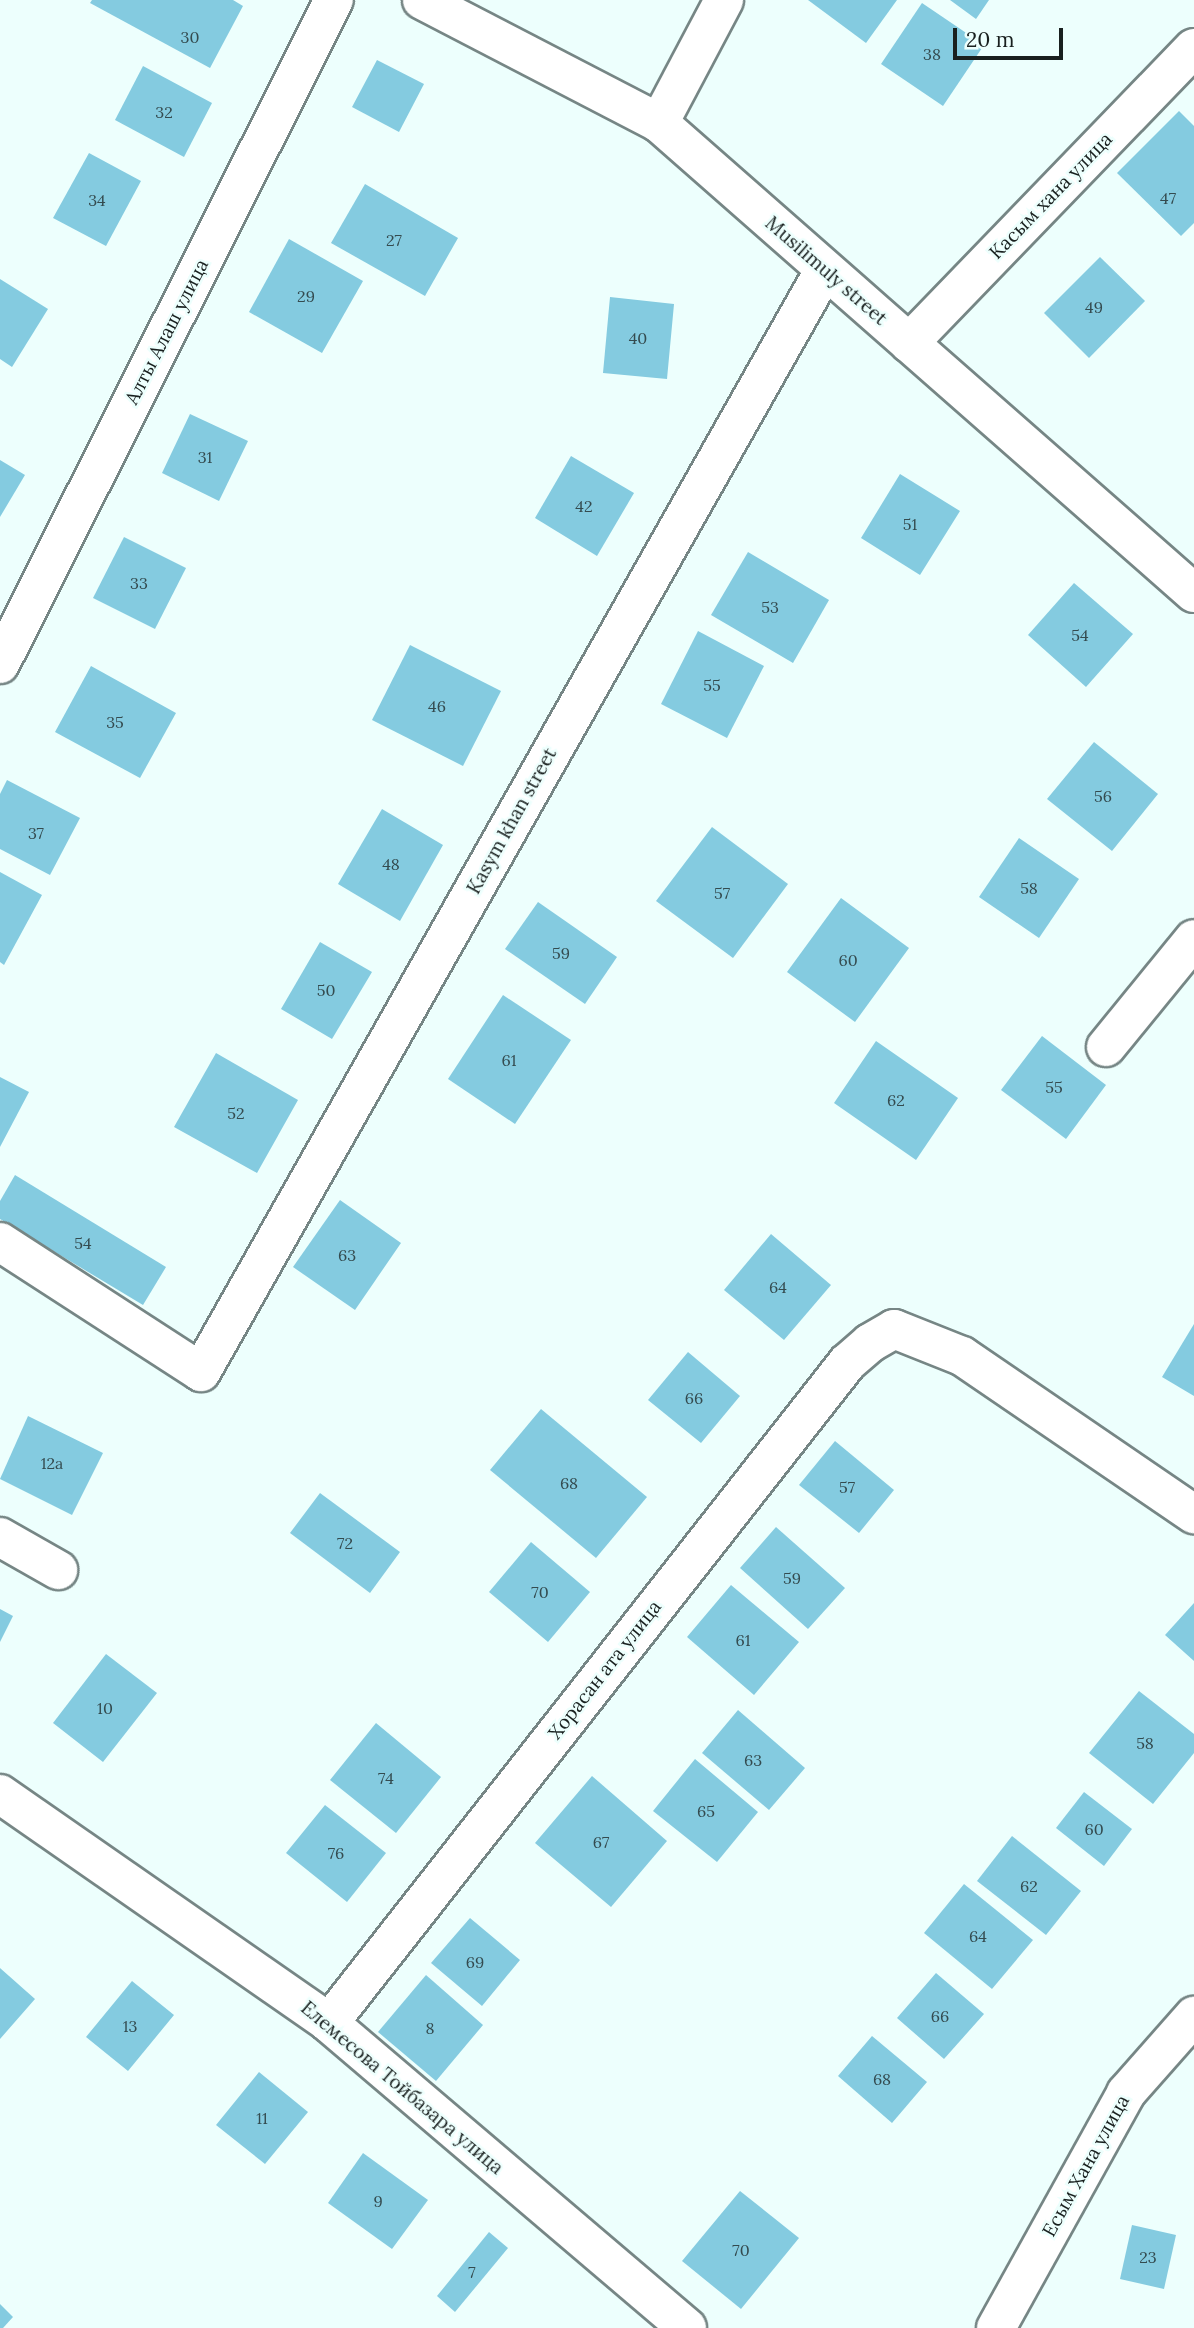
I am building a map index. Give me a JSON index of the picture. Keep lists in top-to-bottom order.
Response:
{
  "streets": {
    "street": [
      "Касым хана улица",
      "Musilimuly street",
      "Алты Алаш улица",
      "Kasym khan street",
      "Хорасан ата улица",
      "Елемесова Тойбазара улица",
      "Есым Хана улица"
    ]
  },
  "crossings": [
    ["Касым хана улица", "Musilimuly street"],
    ["Musilimuly street", "Kasym khan street"],
    ["Хорасан ата улица", "Елемесова Тойбазара улица"]
  ],
  "house_numbers": [
    "30",
    "38",
    "32",
    "47",
    "34",
    "27",
    "29",
    "49",
    "40",
    "31",
    "42",
    "51",
    "33",
    "53",
    "54",
    "55",
    "46",
    "35",
    "56",
    "37",
    "48",
    "58",
    "57",
    "59",
    "60",
    "50",
    "61",
    "55",
    "62",
    "52",
    "54",
    "63",
    "64",
    "66",
    "12а",
    "68",
    "57",
    "72",
    "59",
    "70",
    "61",
    "10",
    "58",
    "63",
    "74",
    "65",
    "60",
    "67",
    "76",
    "62",
    "64",
    "69",
    "66",
    "13",
    "8",
    "68",
    "11",
    "9",
    "70",
    "23",
    "7"
  ],
  "scale_bar": "20 m"
}
